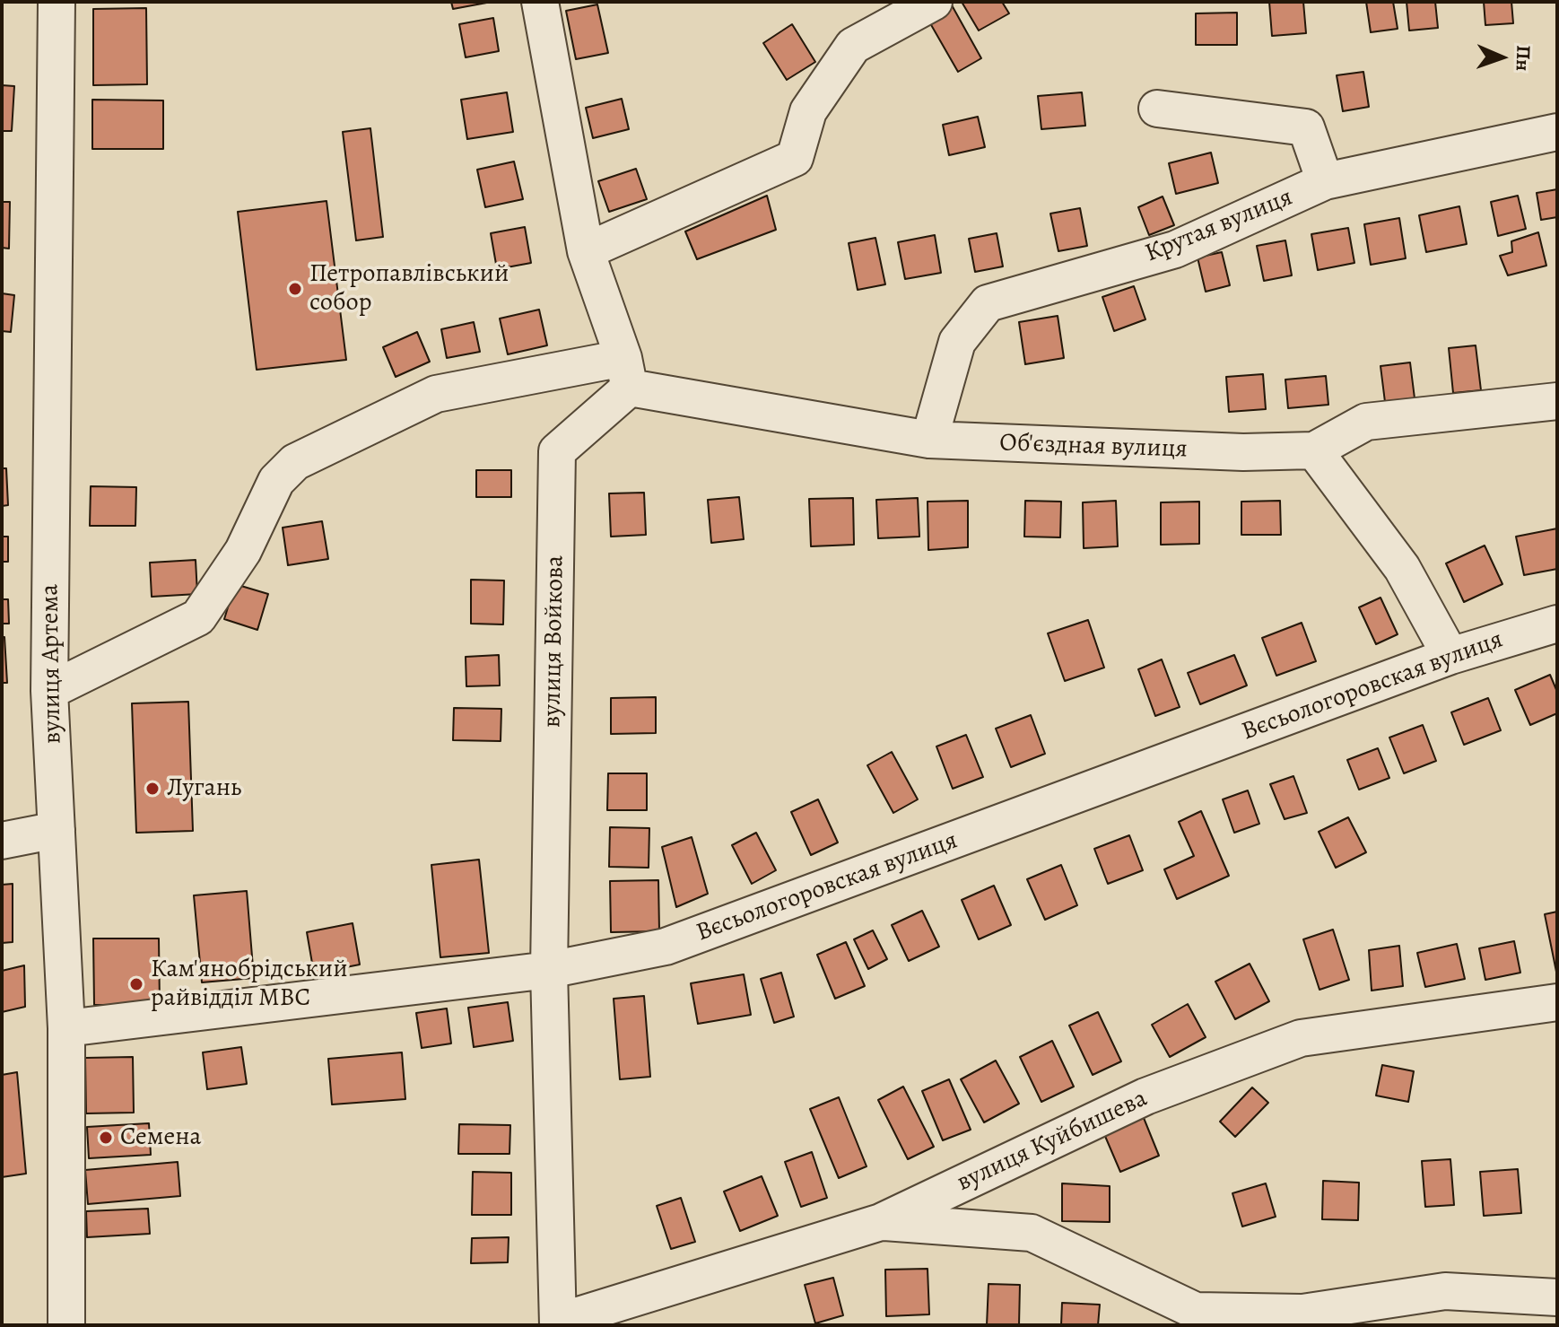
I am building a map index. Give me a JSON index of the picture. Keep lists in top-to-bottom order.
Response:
{
  "streets": {
    "street": [
      "Крутая вулиця",
      "Об'єздная вулиця",
      "вулиця Войкова",
      "вулиця Артема",
      "Вєсьологоровская вулиця",
      "вулиця Куйбишева"
    ]
  },
  "crossings": [
    ["Крутая вулиця", "Об'єздная вулиця"],
    ["Об'єздная вулиця", "вулиця Войкова"],
    ["вулиця Войкова", "Вєсьологоровская вулиця"],
    ["вулиця Войкова", "вулиця Куйбишева"],
    ["вулиця Артема", "Вєсьологоровская вулиця"]
  ],
  "places": [
    "Петропавлівський собор",
    "Лугань",
    "Кам'янобрідський райвідділ МВС",
    "Семена"
  ],
  "north": "right"
}
